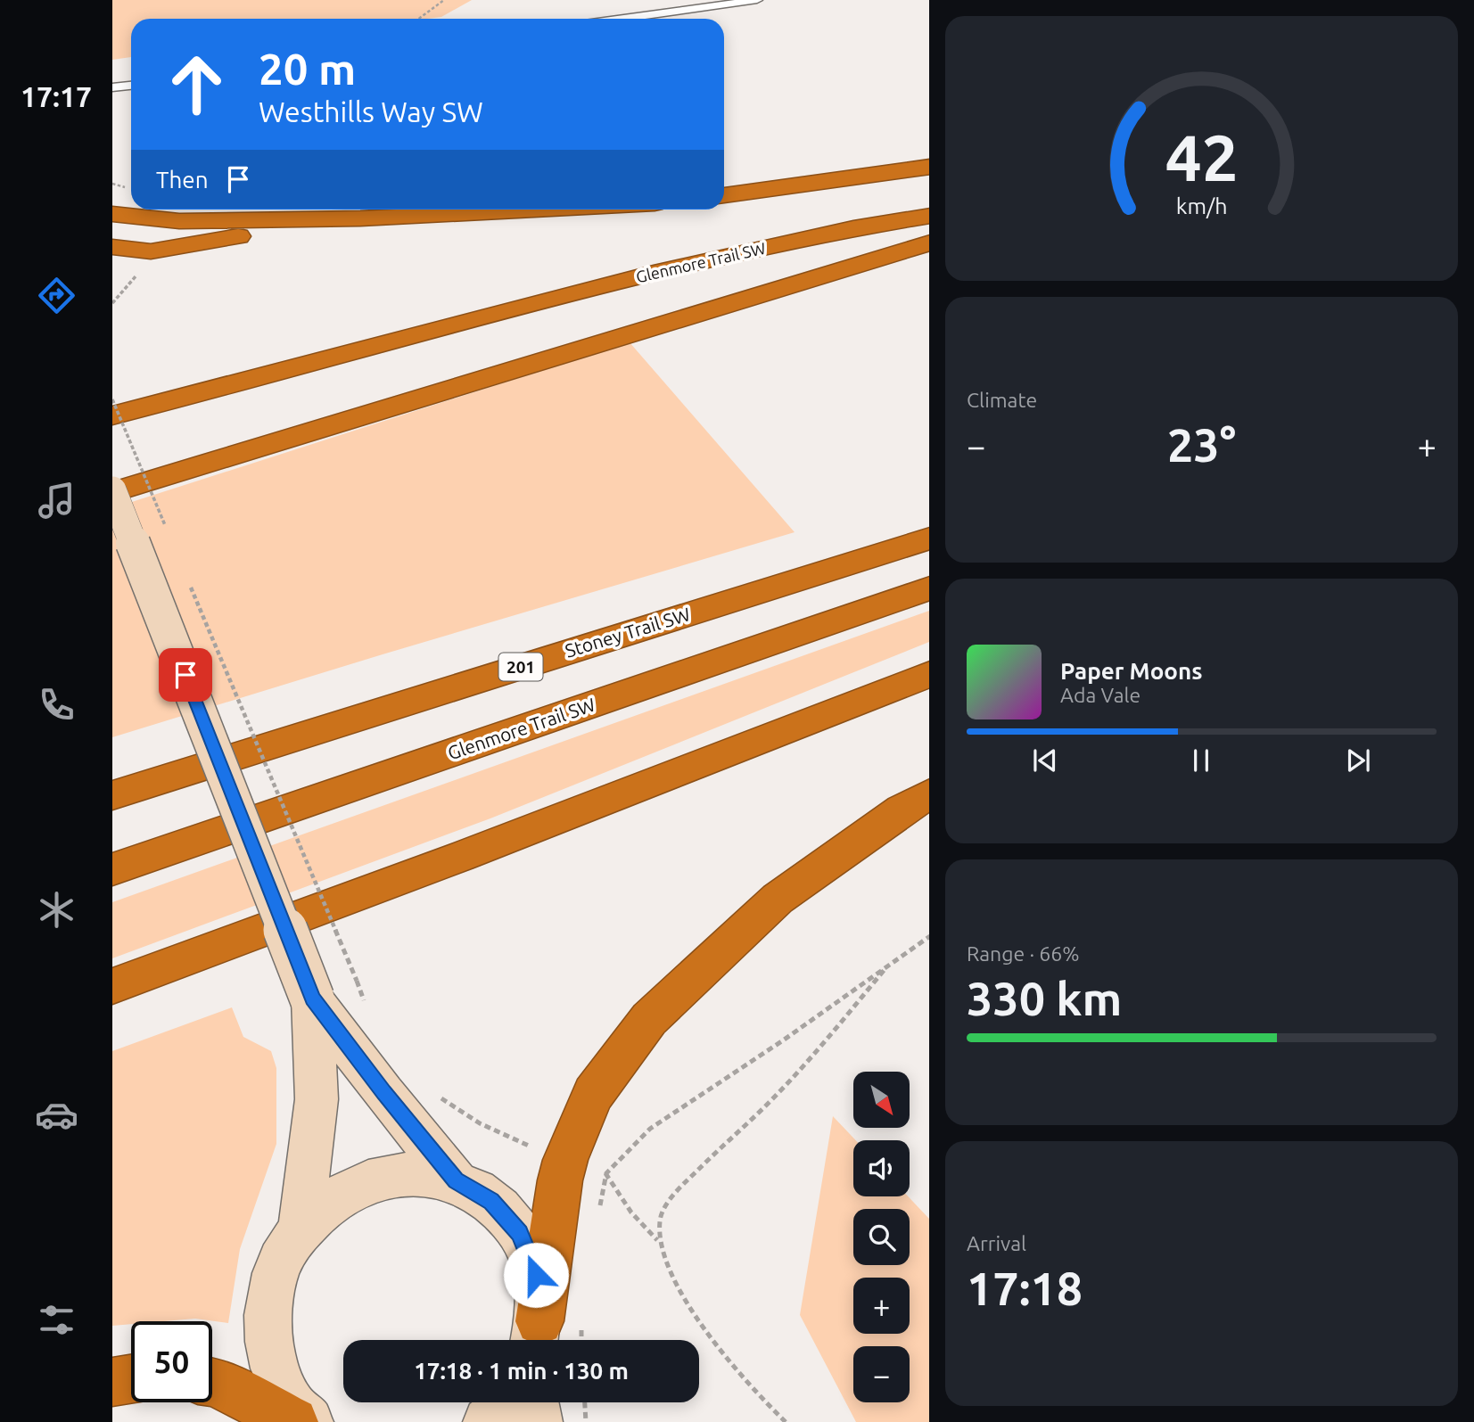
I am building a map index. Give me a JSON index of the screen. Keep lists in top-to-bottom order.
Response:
{
  "streets": {
    "highway": ["Glenmore Trail SW", "Stoney Trail SW", "201"]
  },
  "north": "bottom right",
  "page": {
    "tabs": "17:17",
    "turn": ["20 m", "Westhills Way SW"],
    "then": "Then",
    "tile": [
      "Climate",
      ["Range · 66%", "330 km"],
      ["Arrival", "17:18"]
    ],
    "heat": ["−", "23°", "+"],
    "song": ["Paper Moons", "Ada Vale"],
    "map_buttons": ["+", "−"],
    "limit": "50",
    "trip": "17:18 · 1 min · 130 m",
    "gauge": ["42", "km/h"]
  }
}
